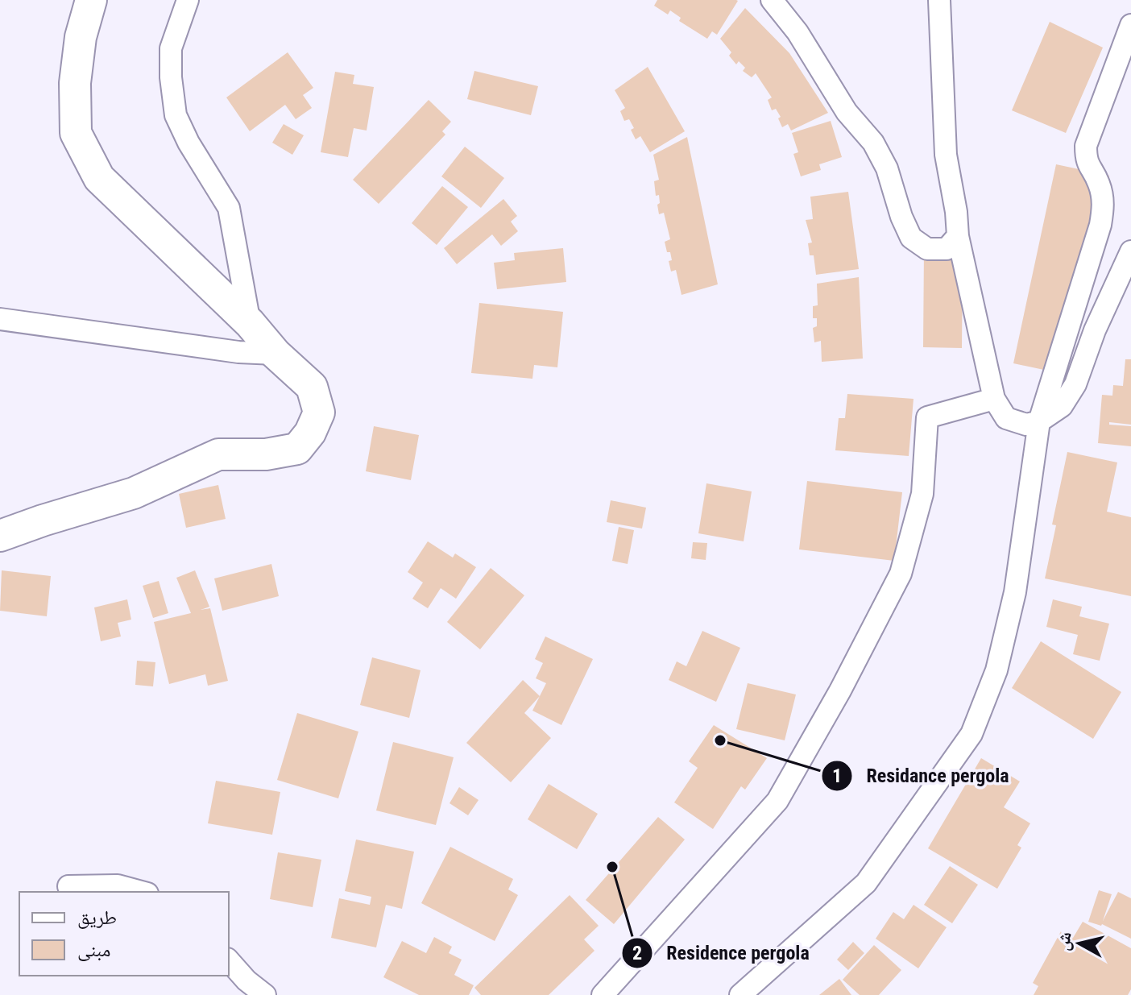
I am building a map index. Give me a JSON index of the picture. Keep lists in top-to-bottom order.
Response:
{
  "places": ["Residance pergola", "Residence pergola"],
  "legend": ["طريق", "مبنى"],
  "north": "left"
}
